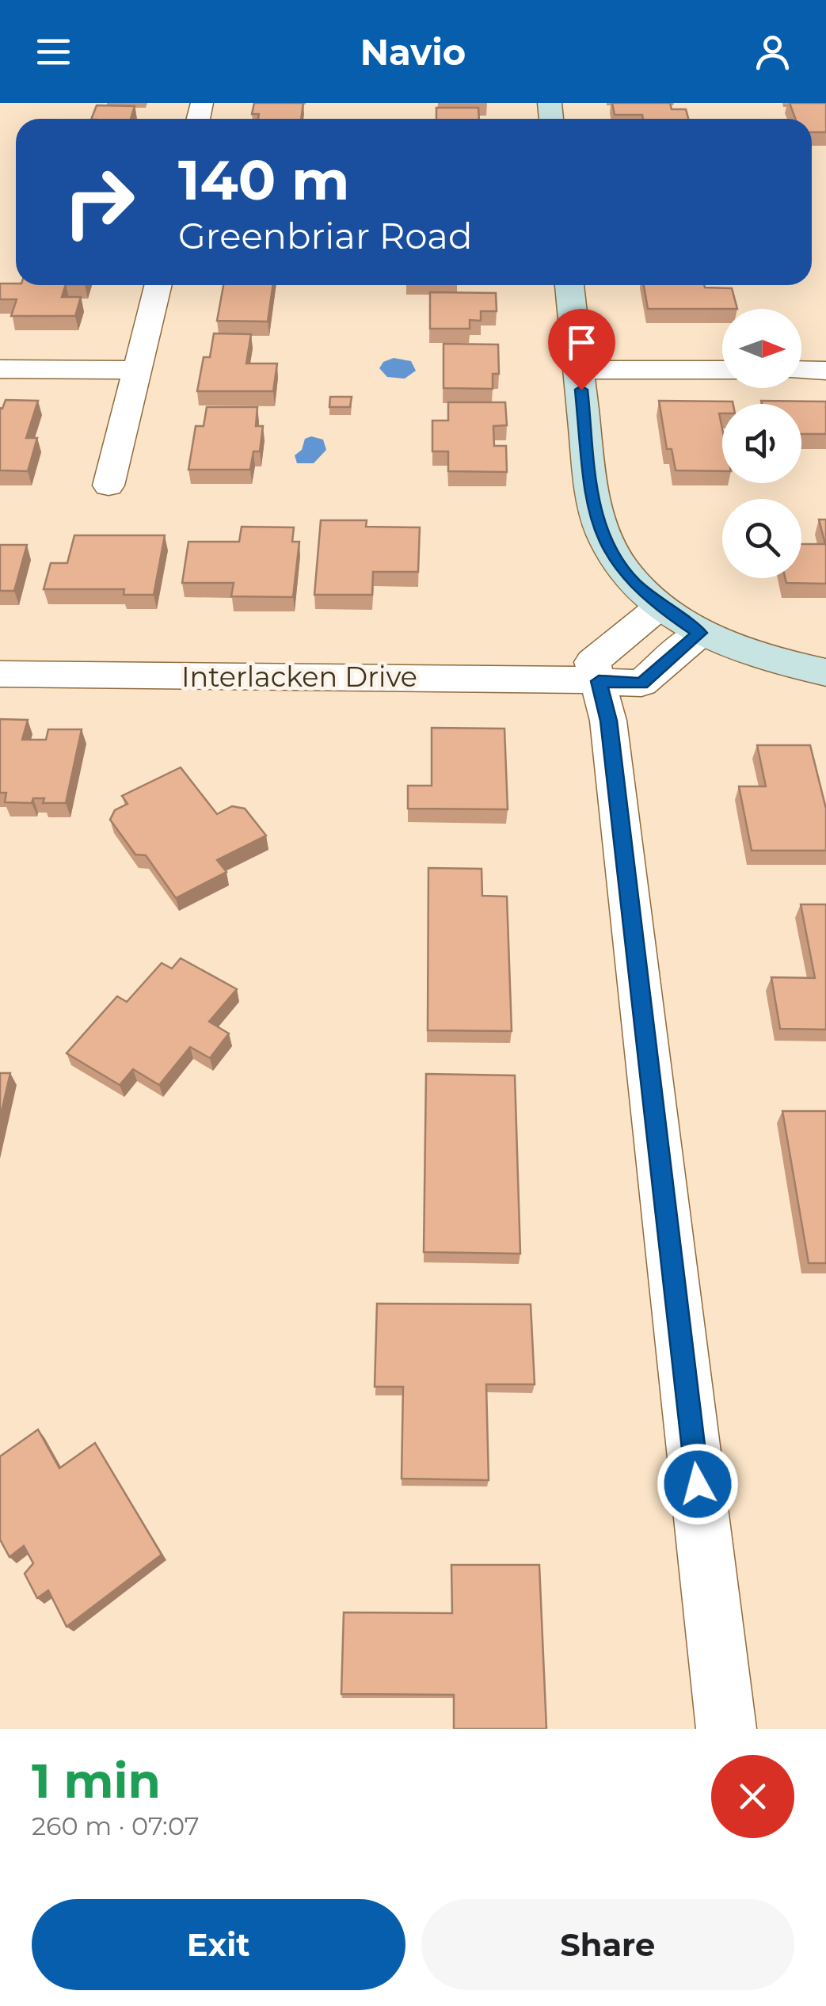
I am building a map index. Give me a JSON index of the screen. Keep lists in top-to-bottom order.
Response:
{
  "streets": {
    "street": ["Interlacken Drive"]
  },
  "north": "right",
  "page": {
    "header": "Navio",
    "turn": ["140 m", "Greenbriar Road"],
    "heading": ["1 min", "260 m · 07:07"],
    "buttons": ["Exit", "Share"]
  }
}
